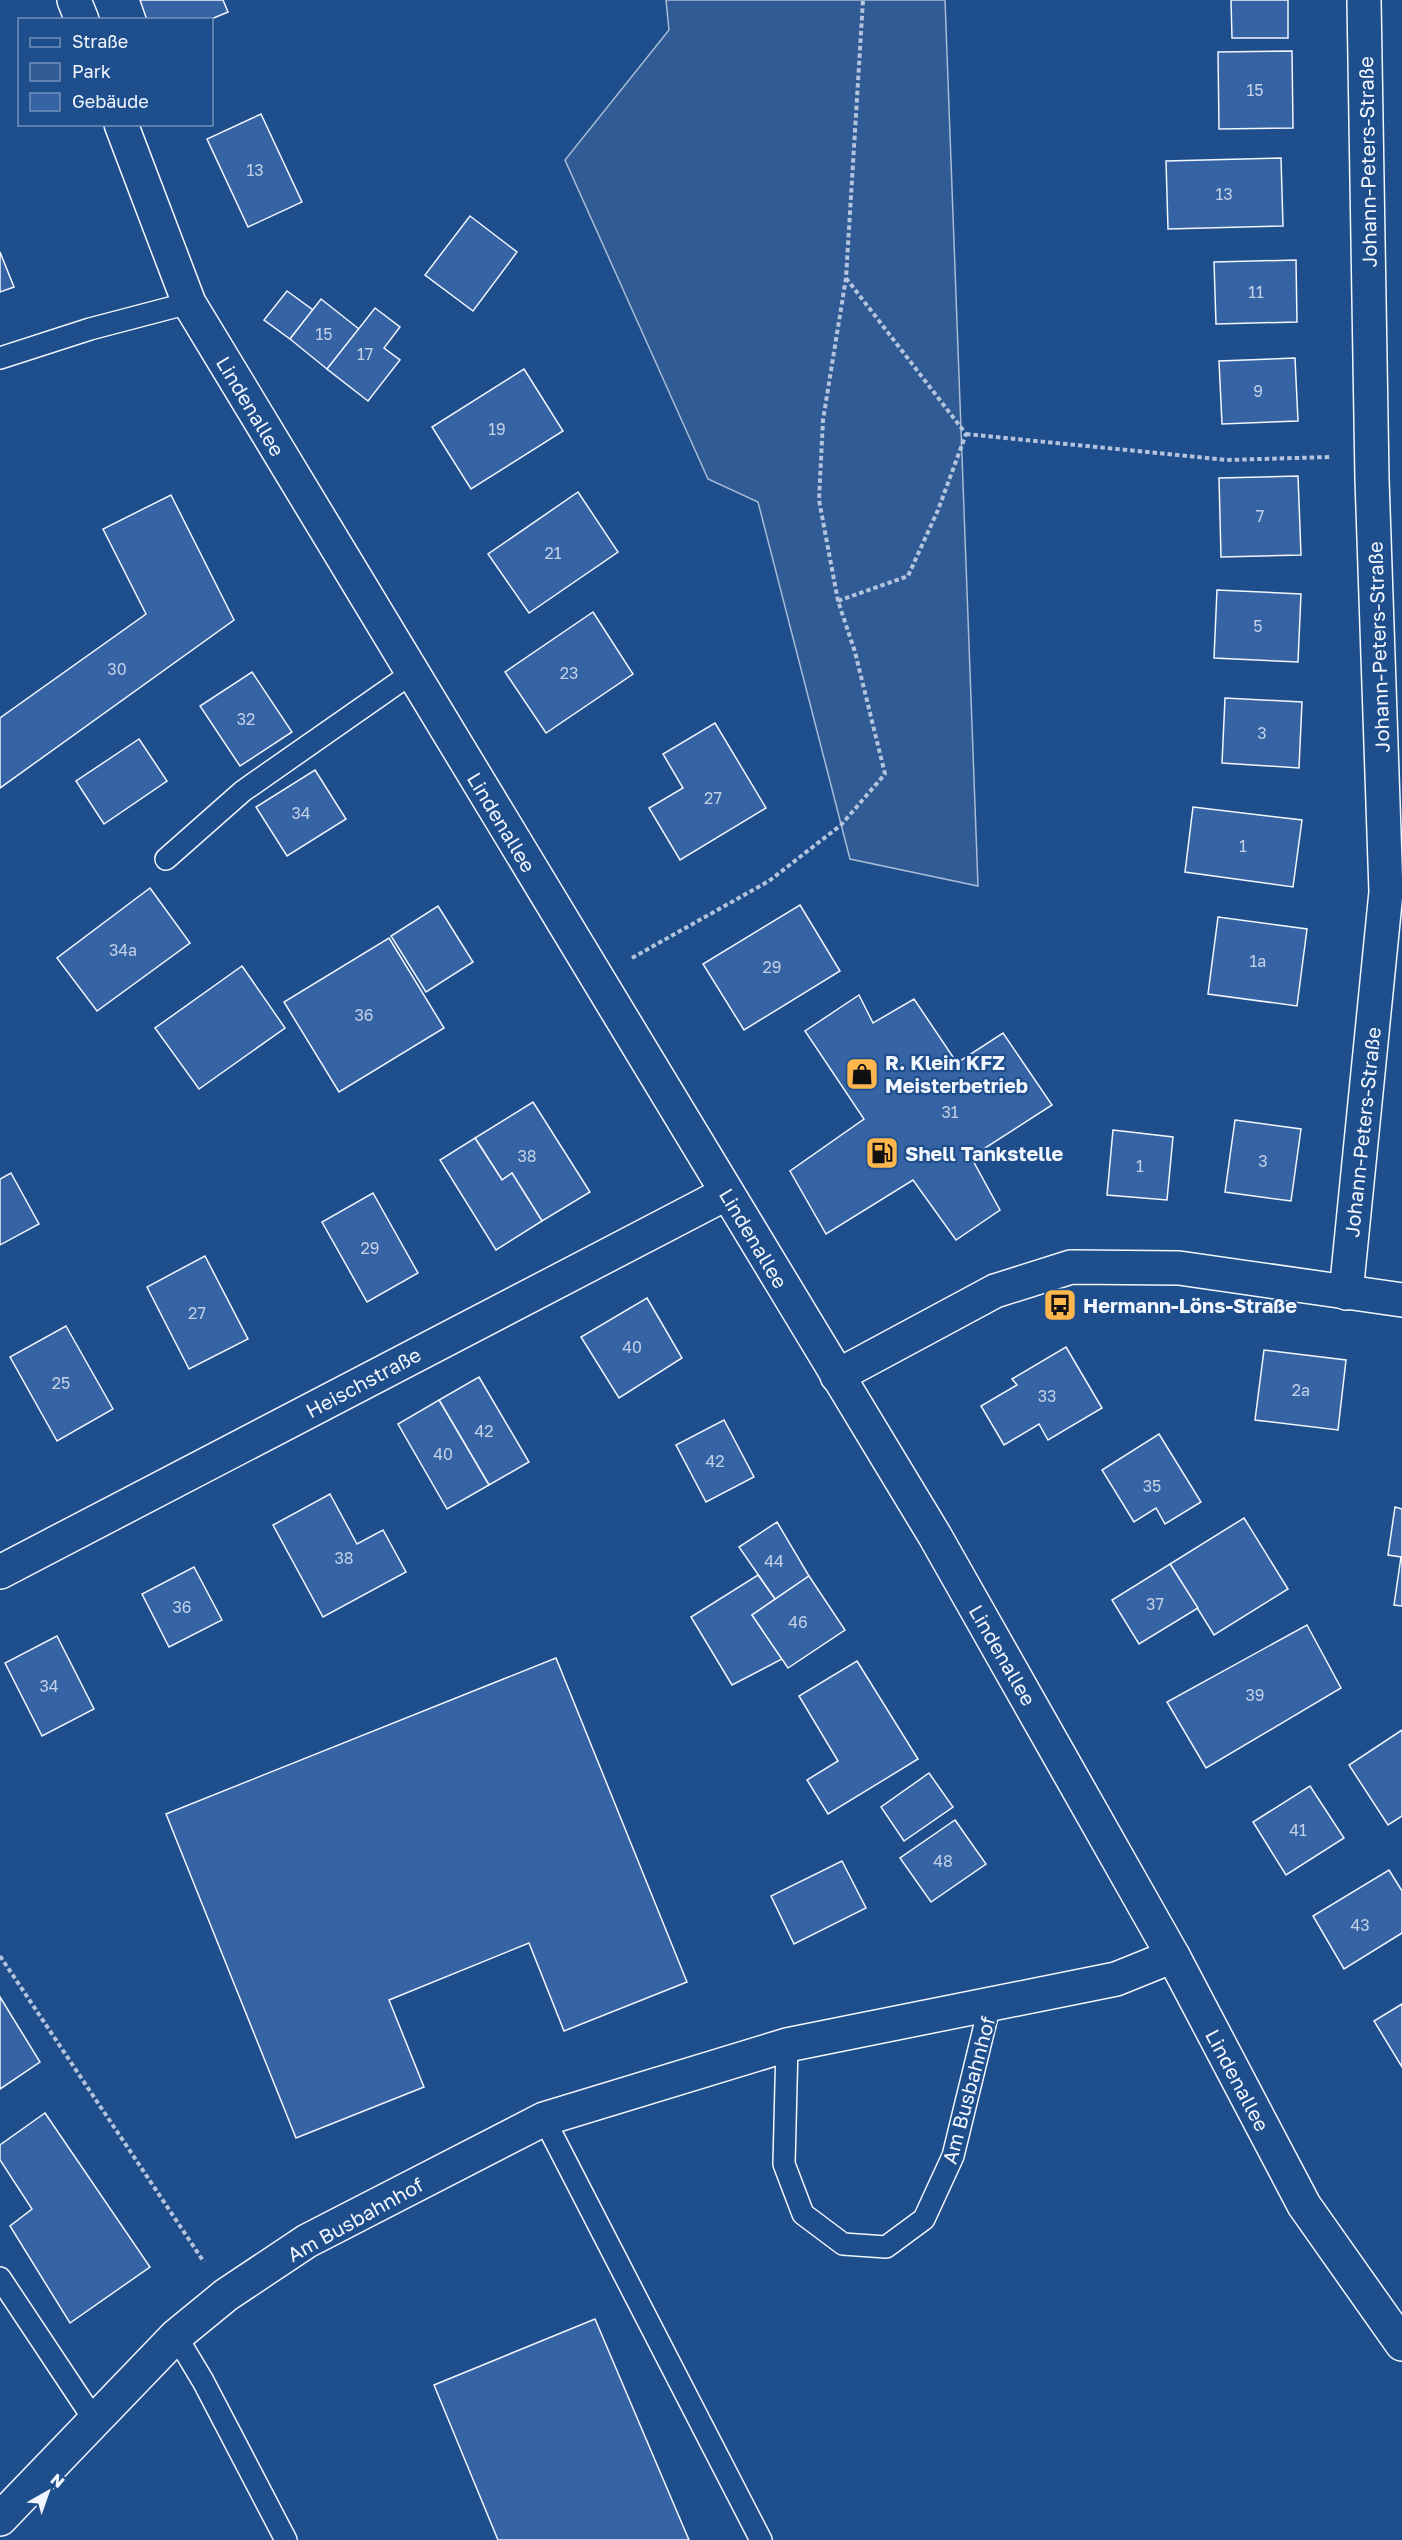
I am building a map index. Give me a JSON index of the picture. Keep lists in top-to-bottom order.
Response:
{
  "streets": {
    "street": [
      "Johann-Peters-Straße",
      "Lindenallee",
      "Heischstraße",
      "Am Busbahnhof"
    ]
  },
  "crossings": [
    ["Lindenallee", "Heischstraße"],
    ["Lindenallee", "Am Busbahnhof"]
  ],
  "places": {
    "shop": ["R. Klein KFZ Meisterbetrieb"],
    "fuel station": ["Shell Tankstelle"],
    "bus stop": ["Hermann-Löns-Straße"]
  },
  "house_numbers": [
    "15",
    "13",
    "13",
    "11",
    "15",
    "17",
    "9",
    "19",
    "7",
    "21",
    "5",
    "30",
    "23",
    "32",
    "3",
    "27",
    "34",
    "1",
    "34a",
    "1a",
    "29",
    "36",
    "31",
    "38",
    "3",
    "1",
    "29",
    "27",
    "40",
    "25",
    "2a",
    "33",
    "42",
    "40",
    "42",
    "35",
    "38",
    "44",
    "37",
    "36",
    "46",
    "34",
    "39",
    "41",
    "48",
    "43"
  ],
  "legend": ["Straße", "Park", "Gebäude"],
  "north": "top right"
}
